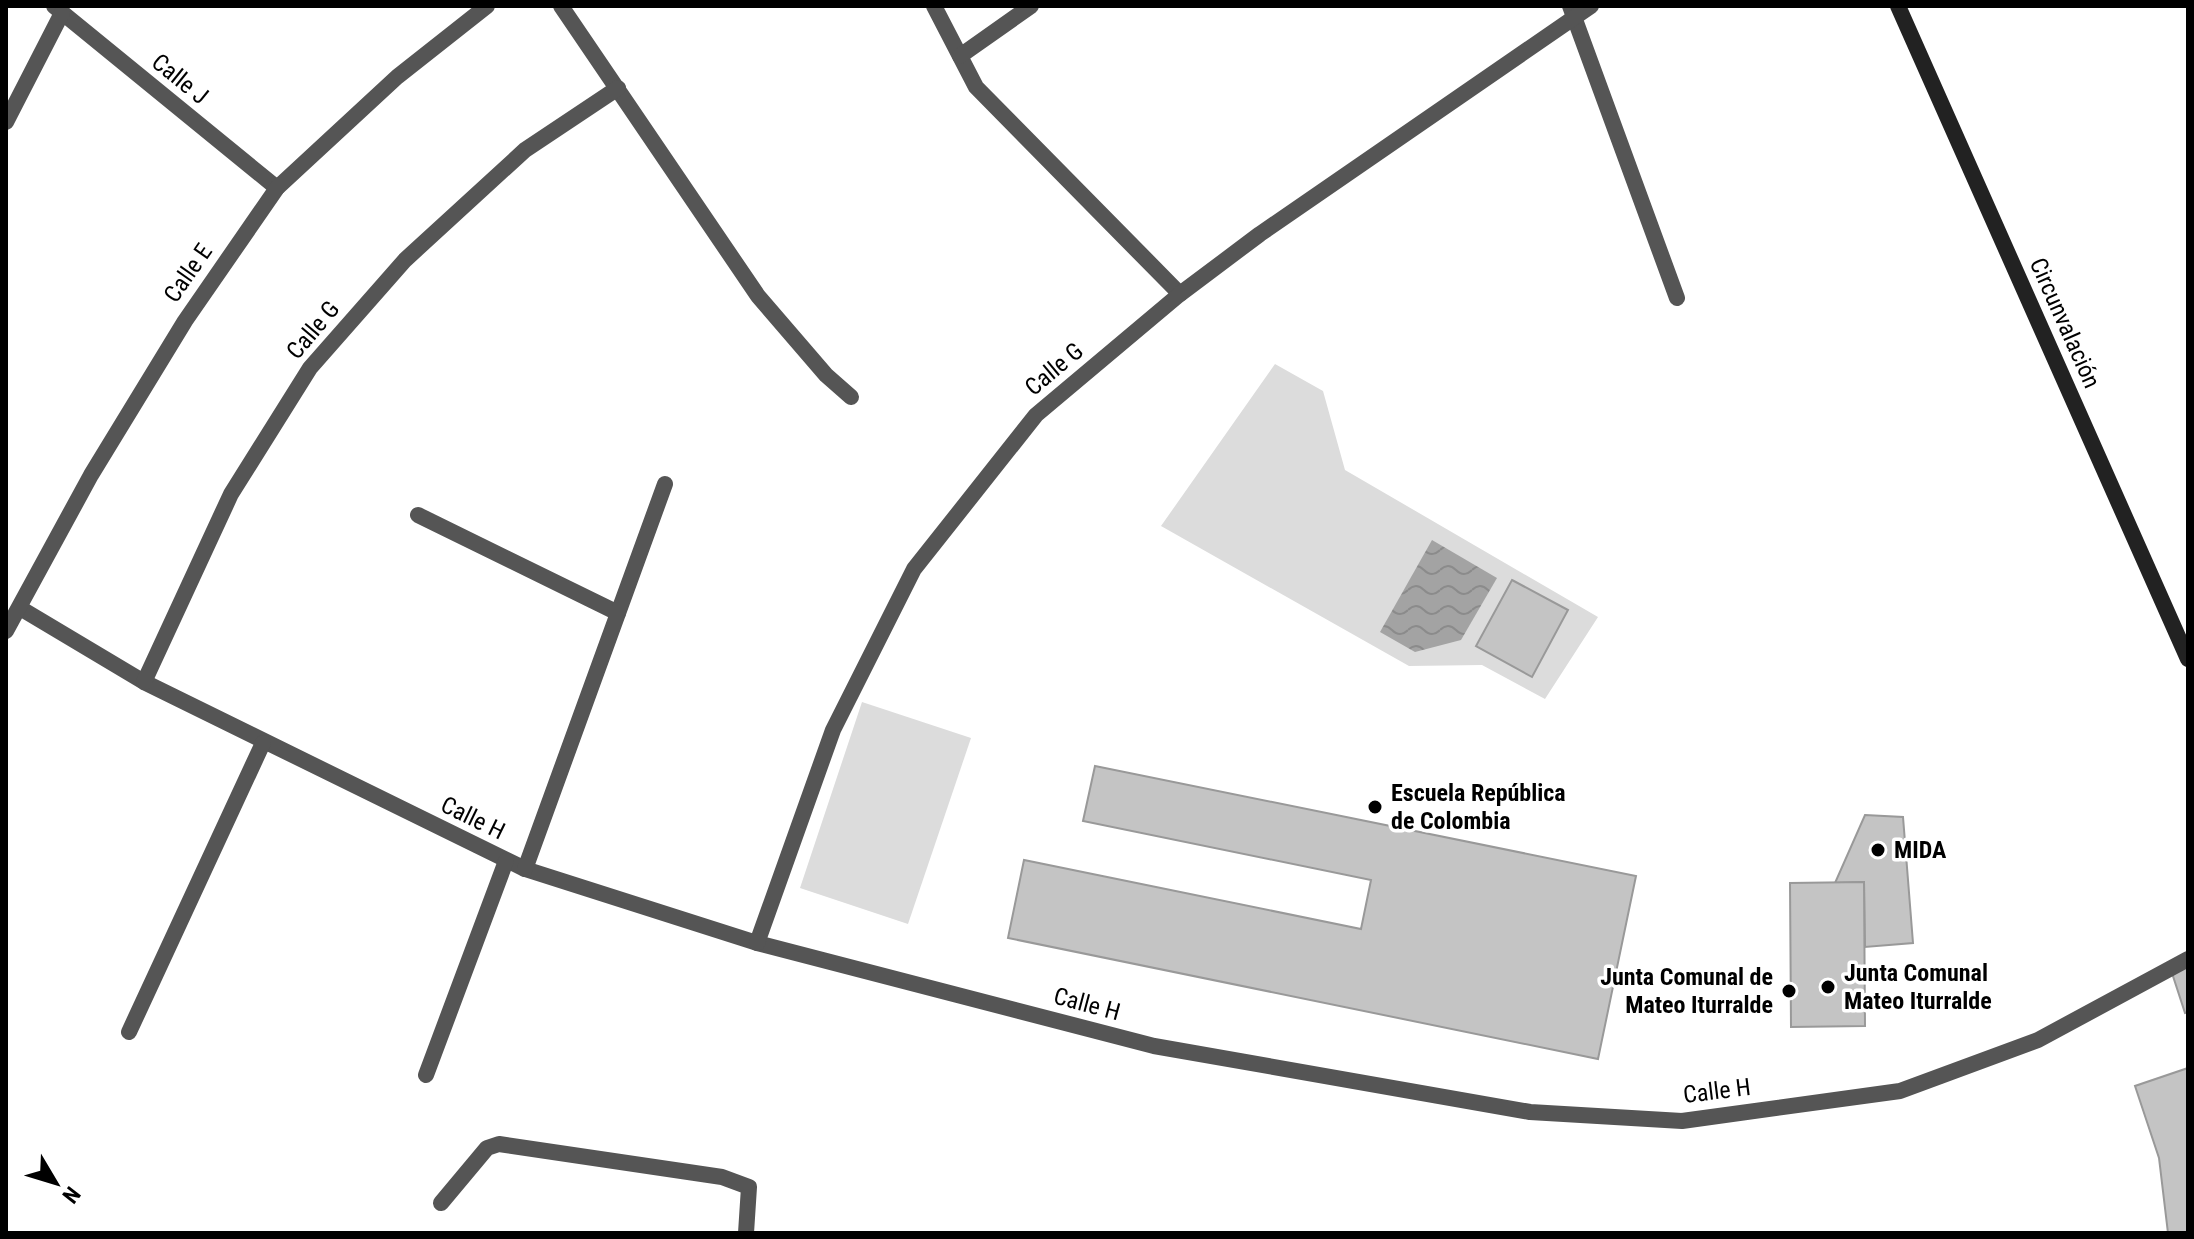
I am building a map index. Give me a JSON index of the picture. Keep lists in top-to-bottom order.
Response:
{
  "streets": {
    "main road": ["Circunvalación"],
    "street": [
      "Calle J",
      "Calle E",
      "Calle G",
      "Calle H"
    ]
  },
  "crossings": [
    ["Calle J", "Calle E"],
    ["Calle E", "Calle H"],
    ["Calle G", "Calle H"]
  ],
  "places": [
    "Escuela República de Colombia",
    "MIDA",
    "Junta Comunal Mateo Iturralde",
    "Junta Comunal de Mateo Iturralde"
  ],
  "north": "bottom right"
}
